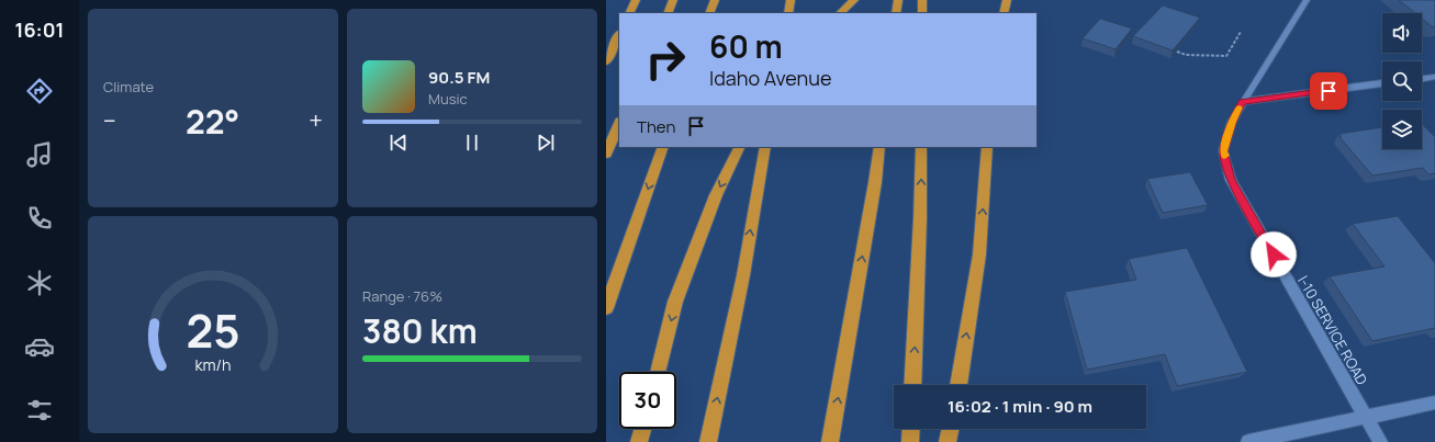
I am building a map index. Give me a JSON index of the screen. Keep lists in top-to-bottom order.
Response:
{
  "streets": {
    "street": ["I-10 SERVICE ROAD"]
  },
  "page": {
    "tabs": "16:01",
    "tile": [
      "Climate",
      ["Range · 76%", "380 km"]
    ],
    "turn": ["60 m", "Idaho Avenue"],
    "song": ["90.5 FM", "Music"],
    "heat": ["−", "22°", "+"],
    "then": "Then",
    "limit": "30",
    "trip": "16:02 · 1 min · 90 m",
    "gauge": ["25", "km/h"]
  }
}
